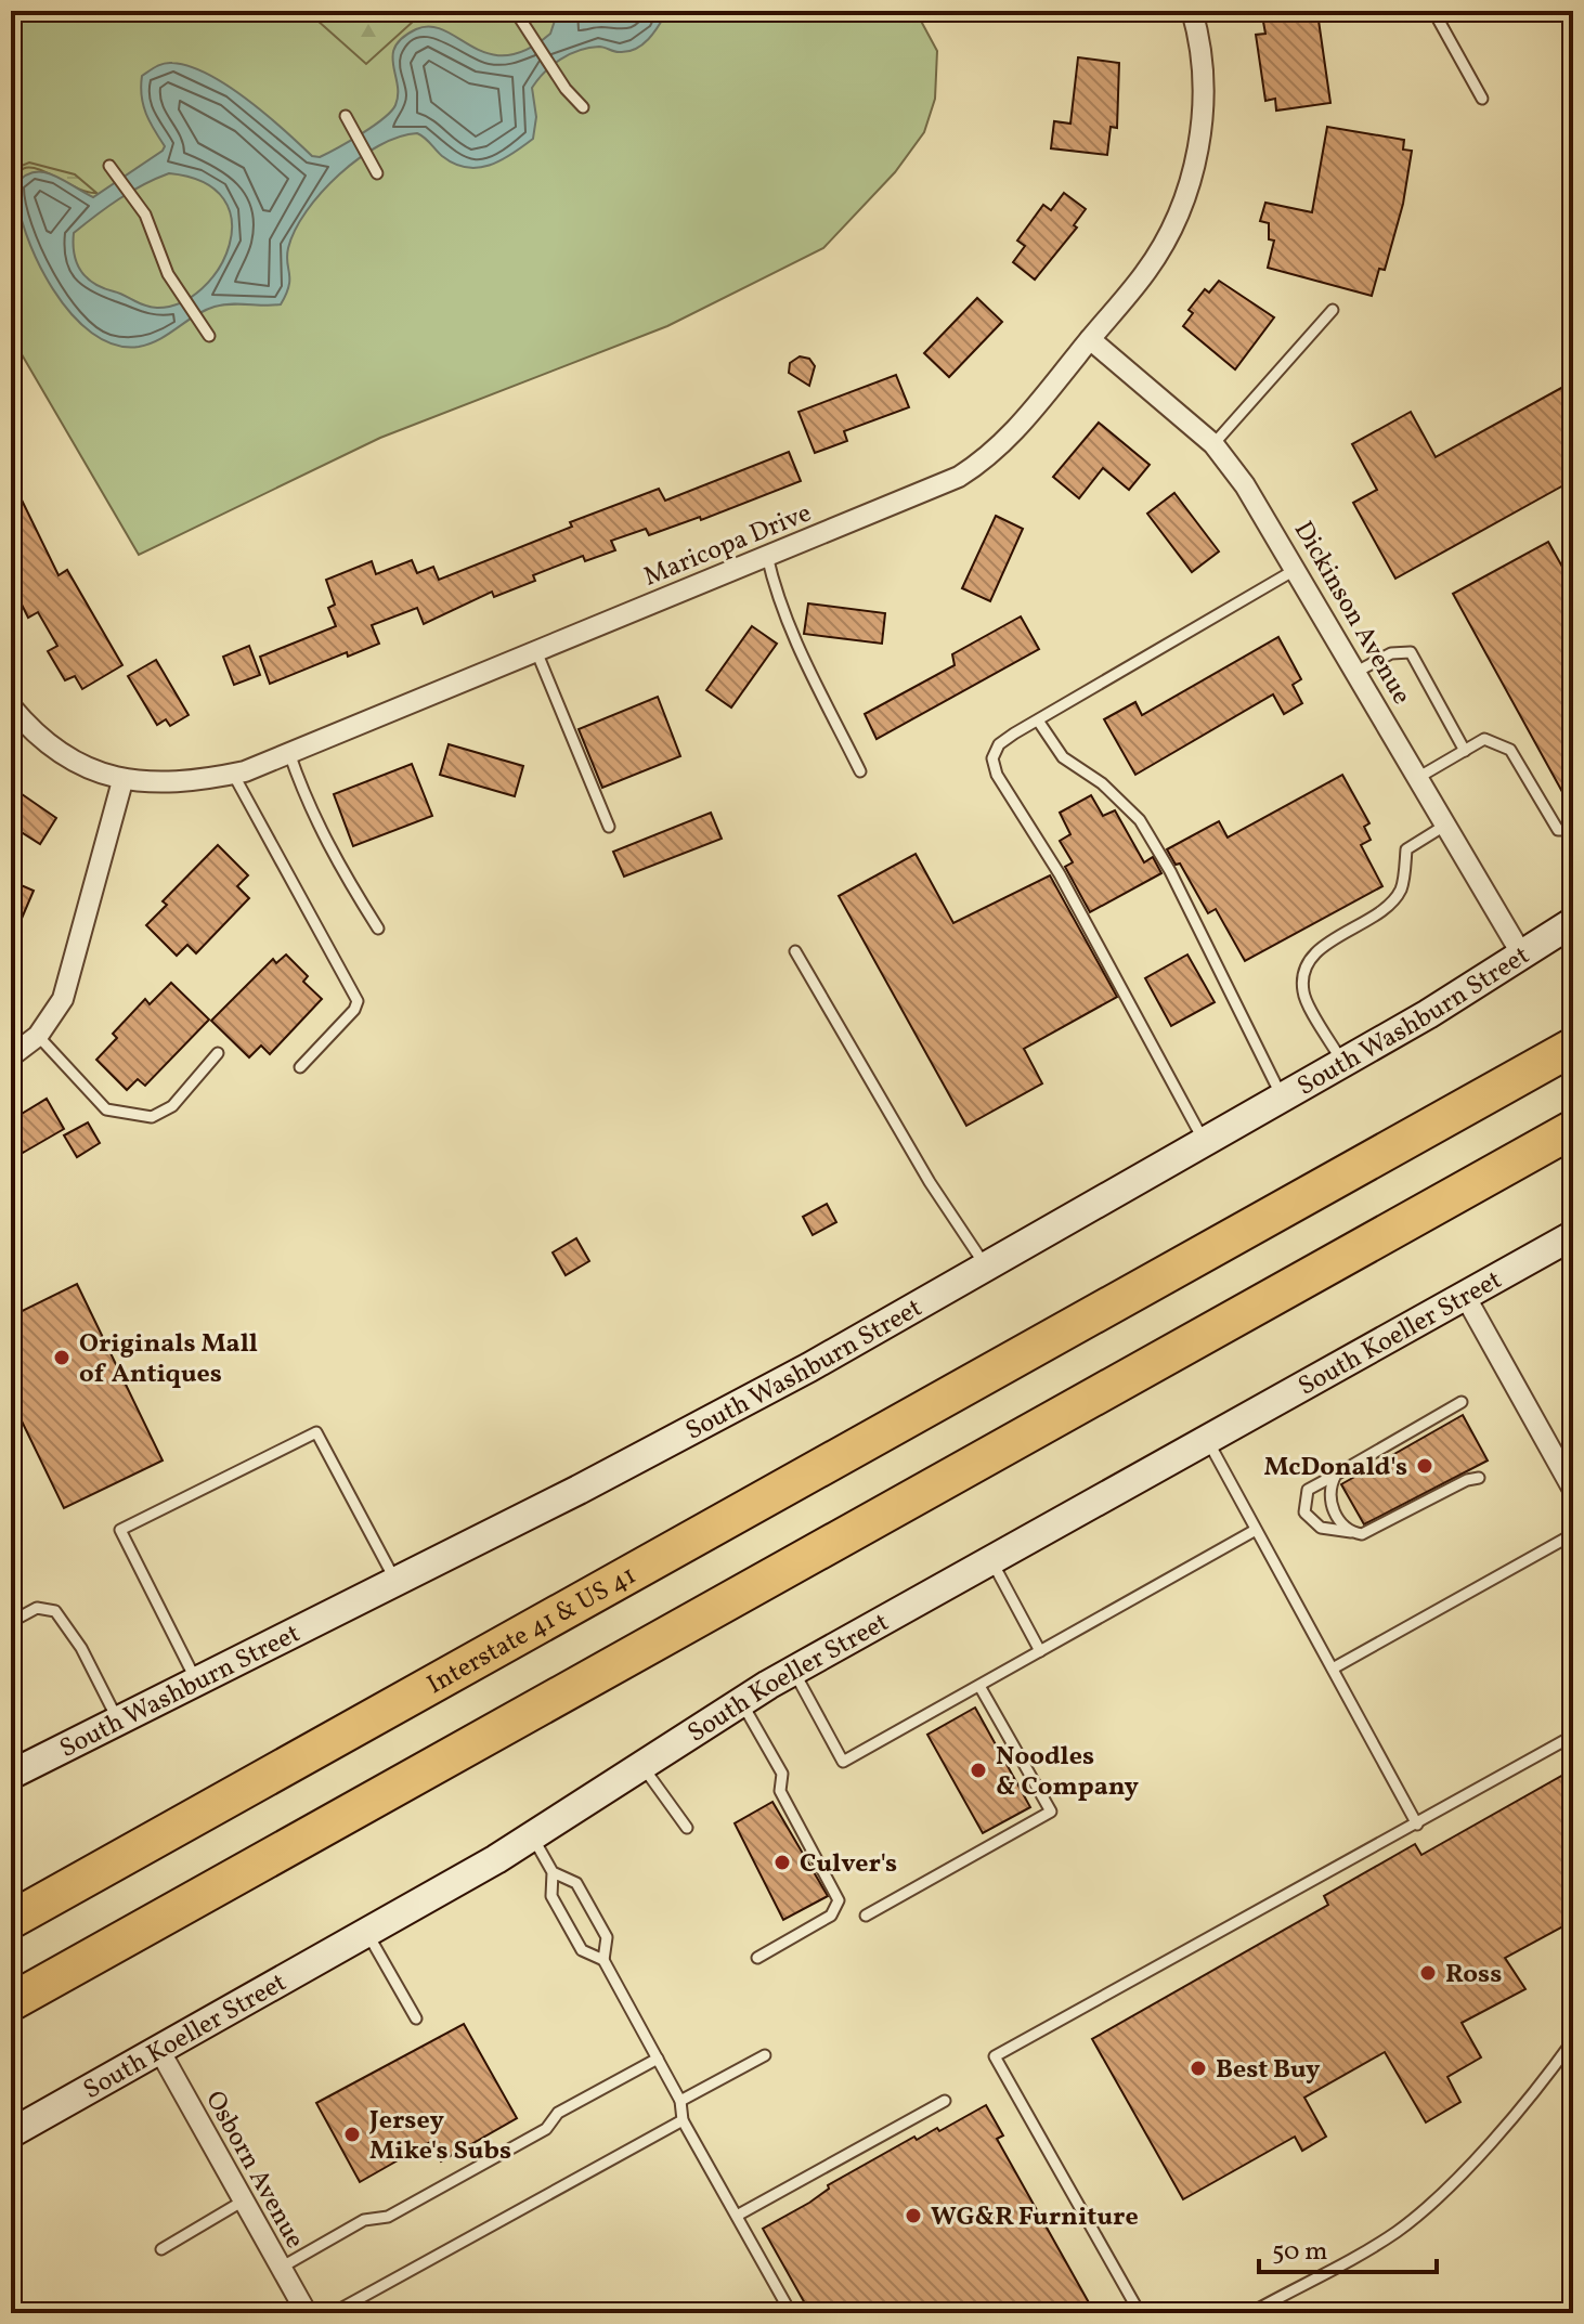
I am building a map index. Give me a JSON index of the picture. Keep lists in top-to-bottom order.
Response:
{
  "streets": {
    "highway": ["Interstate 41 & US 41"],
    "street": [
      "Maricopa Drive",
      "Dickinson Avenue",
      "South Washburn Street",
      "South Koeller Street",
      "Osborn Avenue"
    ]
  },
  "crossings": [
    ["Maricopa Drive", "Dickinson Avenue"],
    ["Dickinson Avenue", "South Washburn Street"],
    ["South Koeller Street", "Osborn Avenue"]
  ],
  "places": [
    "Originals Mall of Antiques",
    "McDonald's",
    "Noodles & Company",
    "Culver's",
    "Ross",
    "Best Buy",
    "Jersey Mike's Subs",
    "WG&R Furniture"
  ],
  "scale_bar": "50 m"
}
